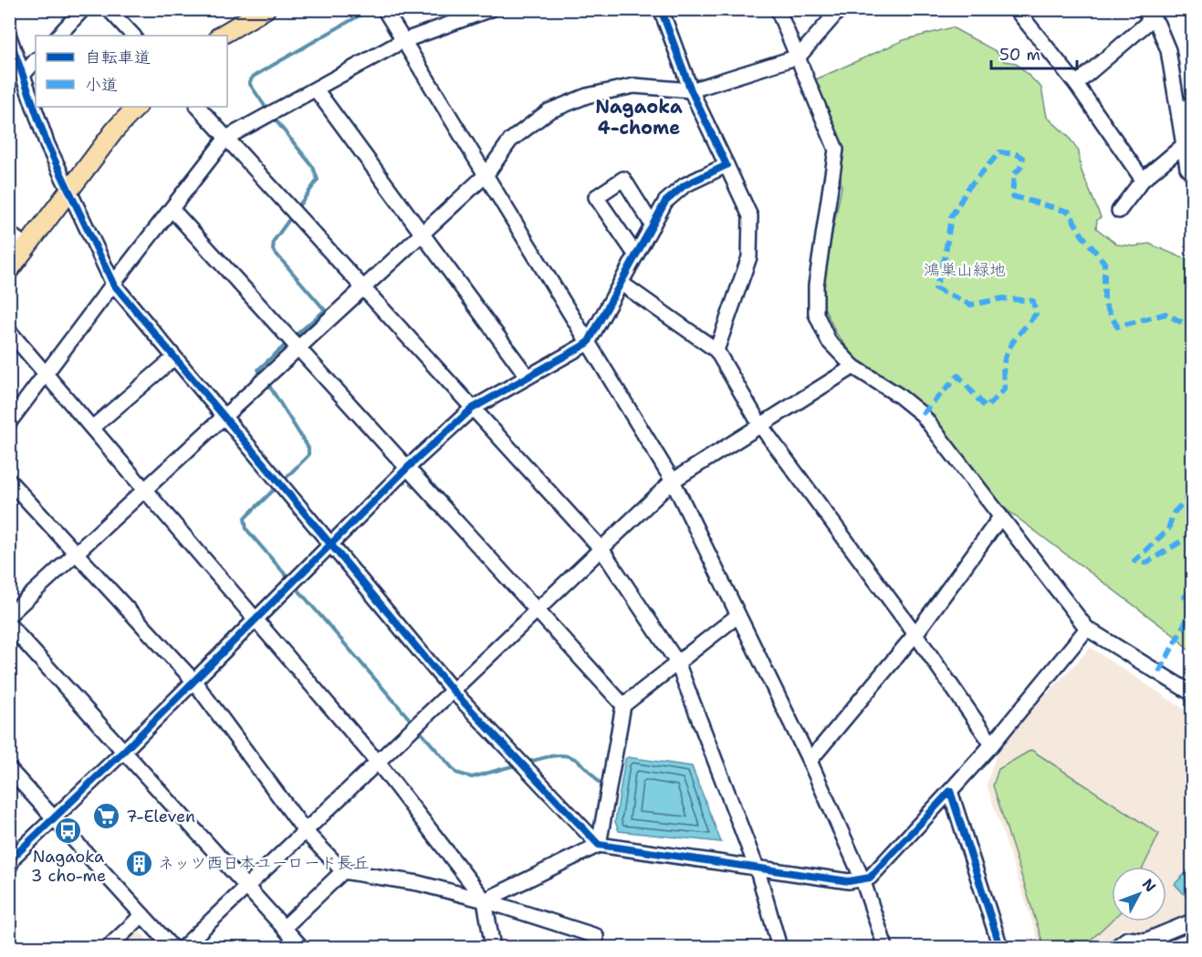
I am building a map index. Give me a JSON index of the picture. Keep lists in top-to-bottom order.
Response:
{
  "districts": ["Nagaoka 4-chome"],
  "parks": ["鴻巣山緑地"],
  "places": {
    "supermarket": ["7-Eleven"],
    "bus stop": ["Nagaoka 3 cho-me"],
    "building": ["ネッツ西日本ユーロード長丘"]
  },
  "legend": ["自転車道", "小道"],
  "scale_bar": "50 m",
  "north": "top right"
}
